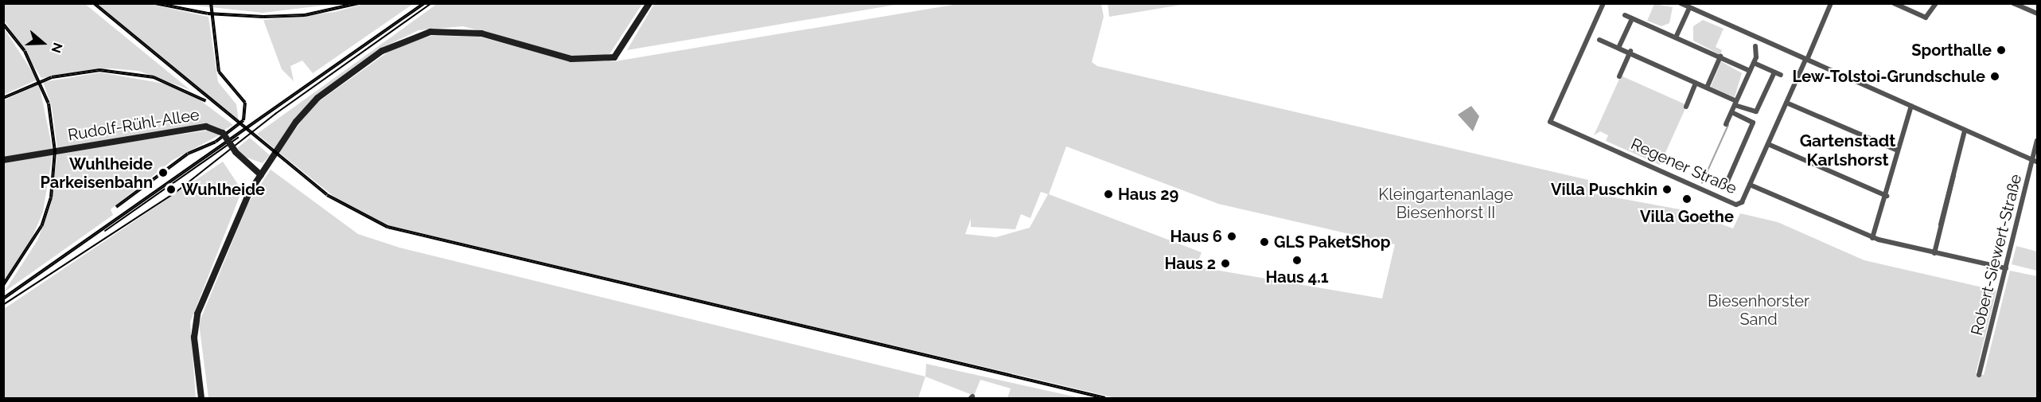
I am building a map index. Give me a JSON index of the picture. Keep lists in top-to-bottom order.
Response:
{
  "streets": {
    "main road": ["Rudolf-Rühl-Allee"],
    "street": ["Regener Straße", "Robert-Siewert-Straße"]
  },
  "districts": ["Gartenstadt Karlshorst"],
  "parks": ["Kleingartenanlage Biesenhorst II", "Biesenhorster Sand"],
  "places": [
    "Sporthalle",
    "Lew-Tolstoi-Grundschule",
    "Wuhlheide Parkeisenbahn",
    "Wuhlheide",
    "Villa Puschkin",
    "Haus 29",
    "Villa Goethe",
    "Haus 6",
    "GLS PaketShop",
    "Haus 4.1",
    "Haus 2"
  ],
  "north": "right"
}
